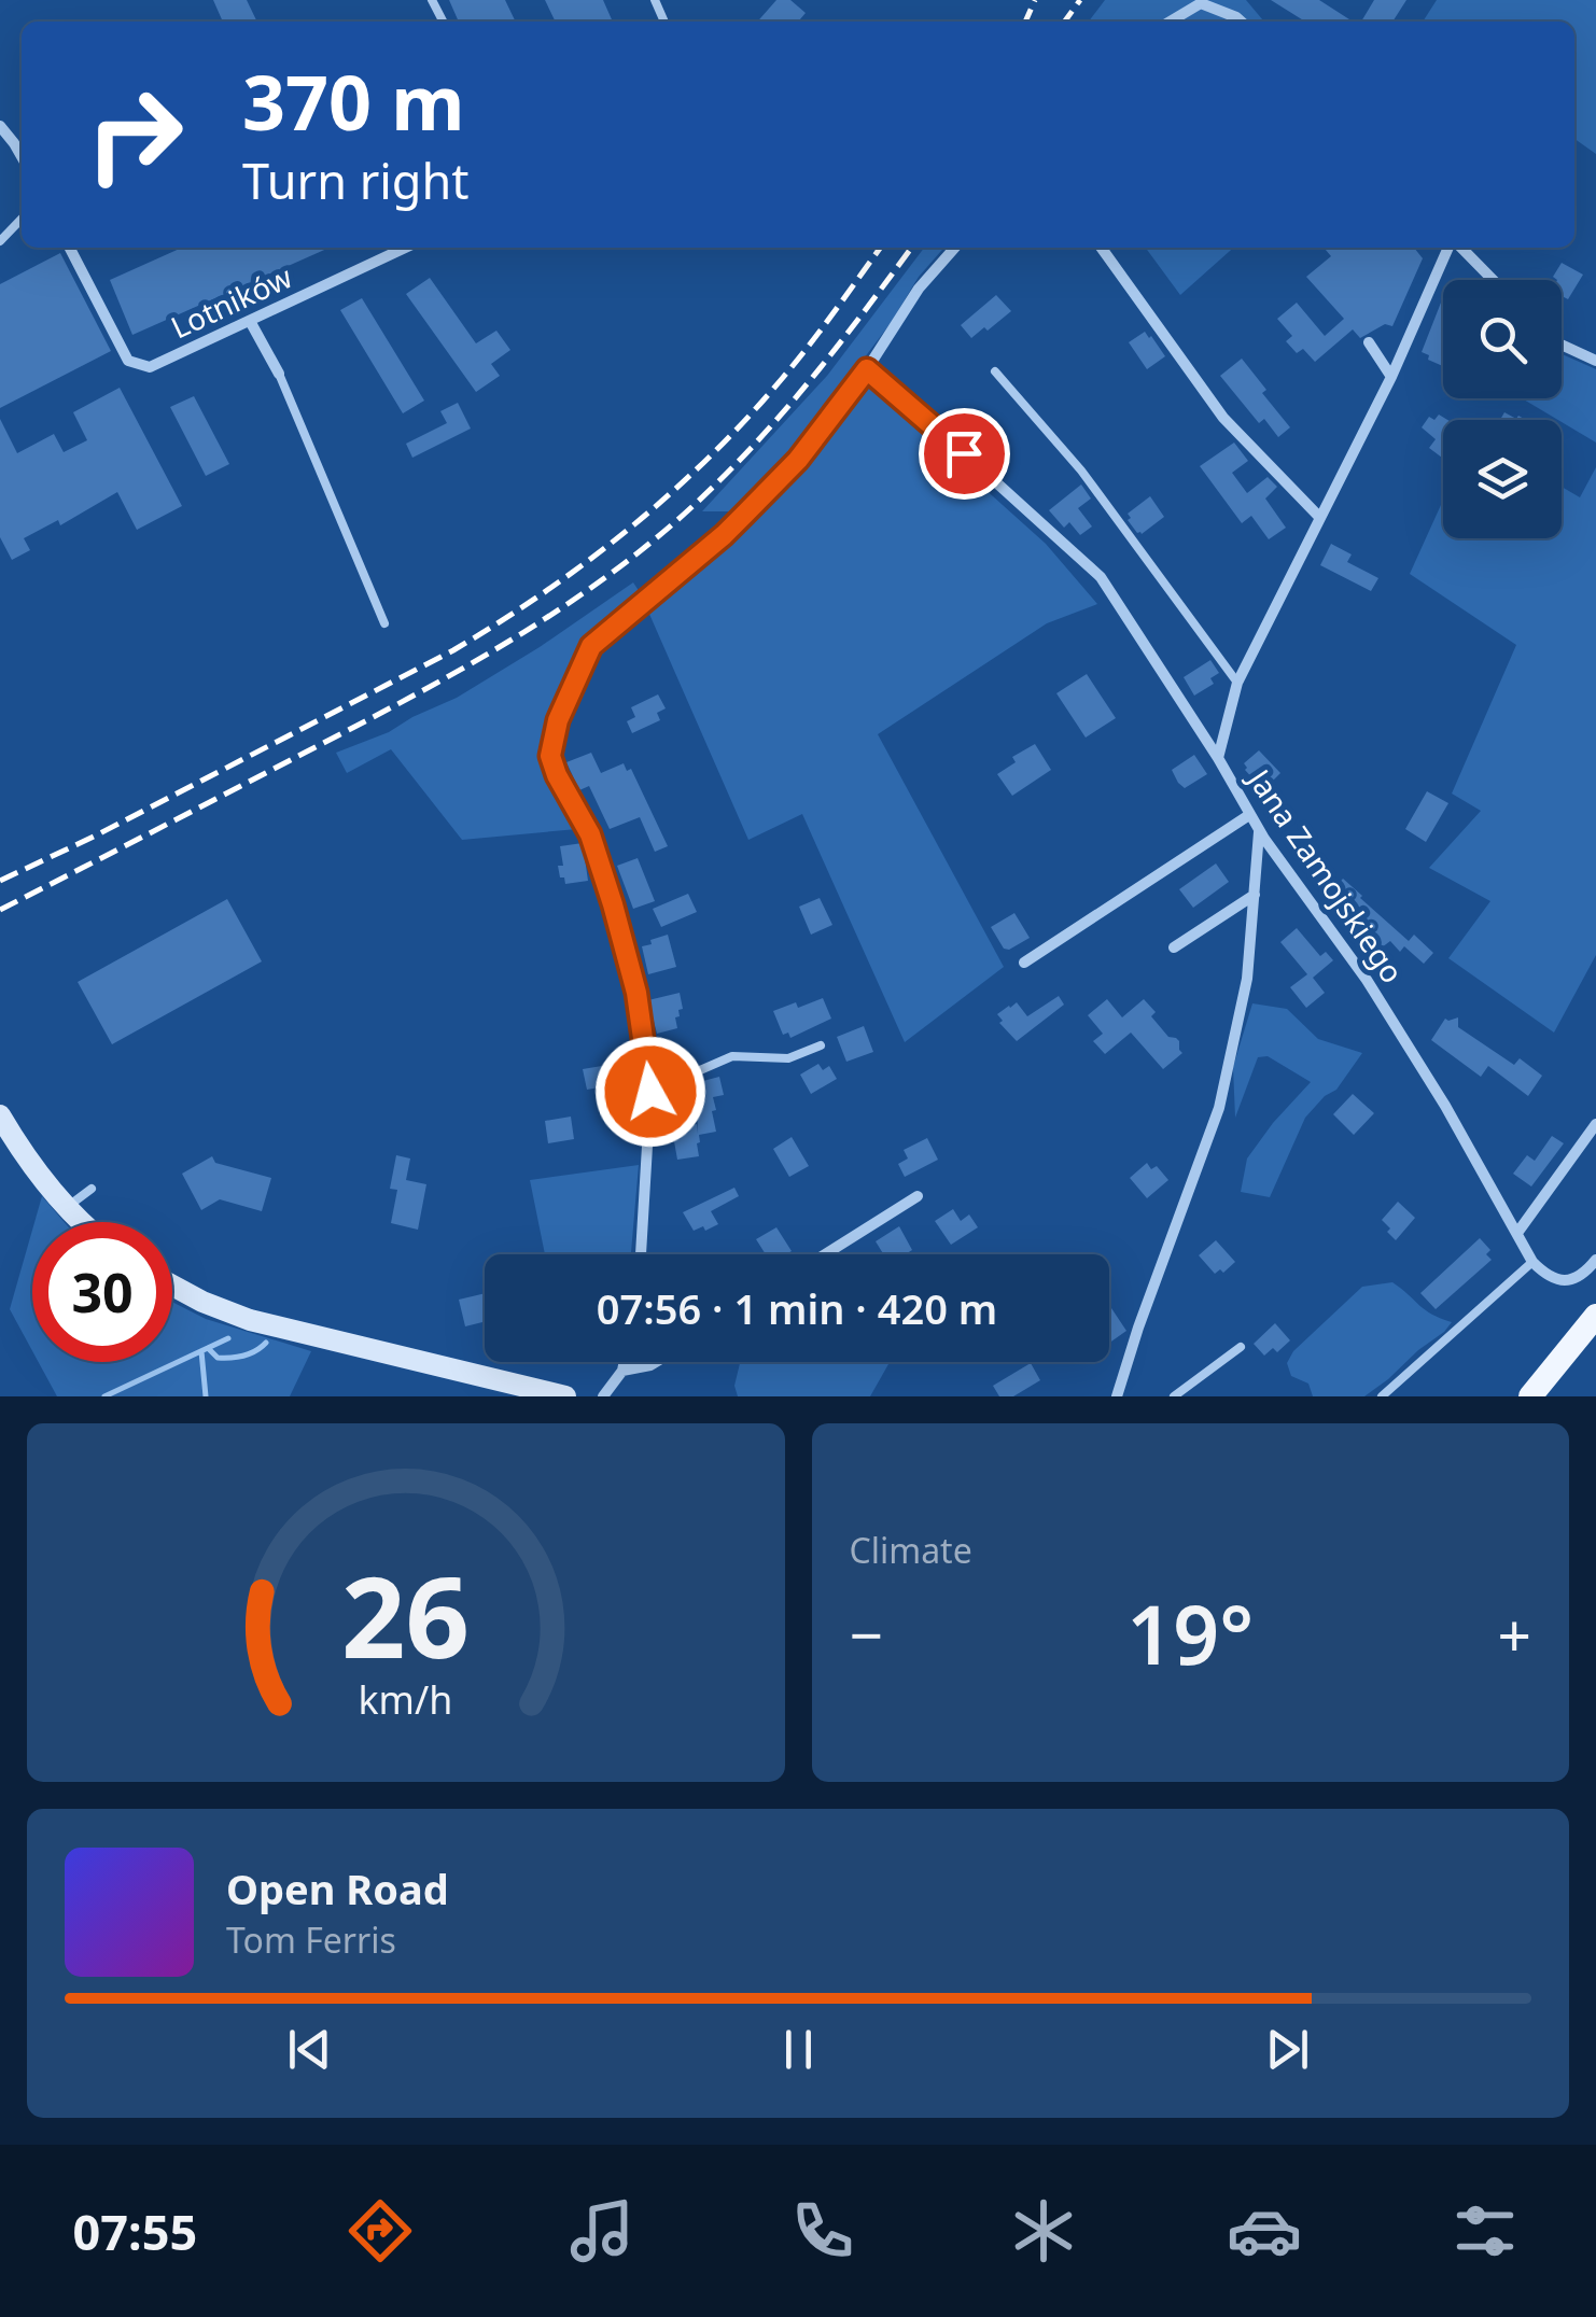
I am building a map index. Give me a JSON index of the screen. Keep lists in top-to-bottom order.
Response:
{
  "streets": {
    "street": ["Lotników", "Jana Zamojskiego"]
  },
  "page": {
    "turn": ["370 m", "Turn right"],
    "limit": "30",
    "trip": "07:56 · 1 min · 420 m",
    "tile": "Climate",
    "heat": ["−", "19°", "+"],
    "song": ["Open Road", "Tom Ferris"],
    "tabs": "07:55",
    "gauge": ["26", "km/h"]
  }
}
